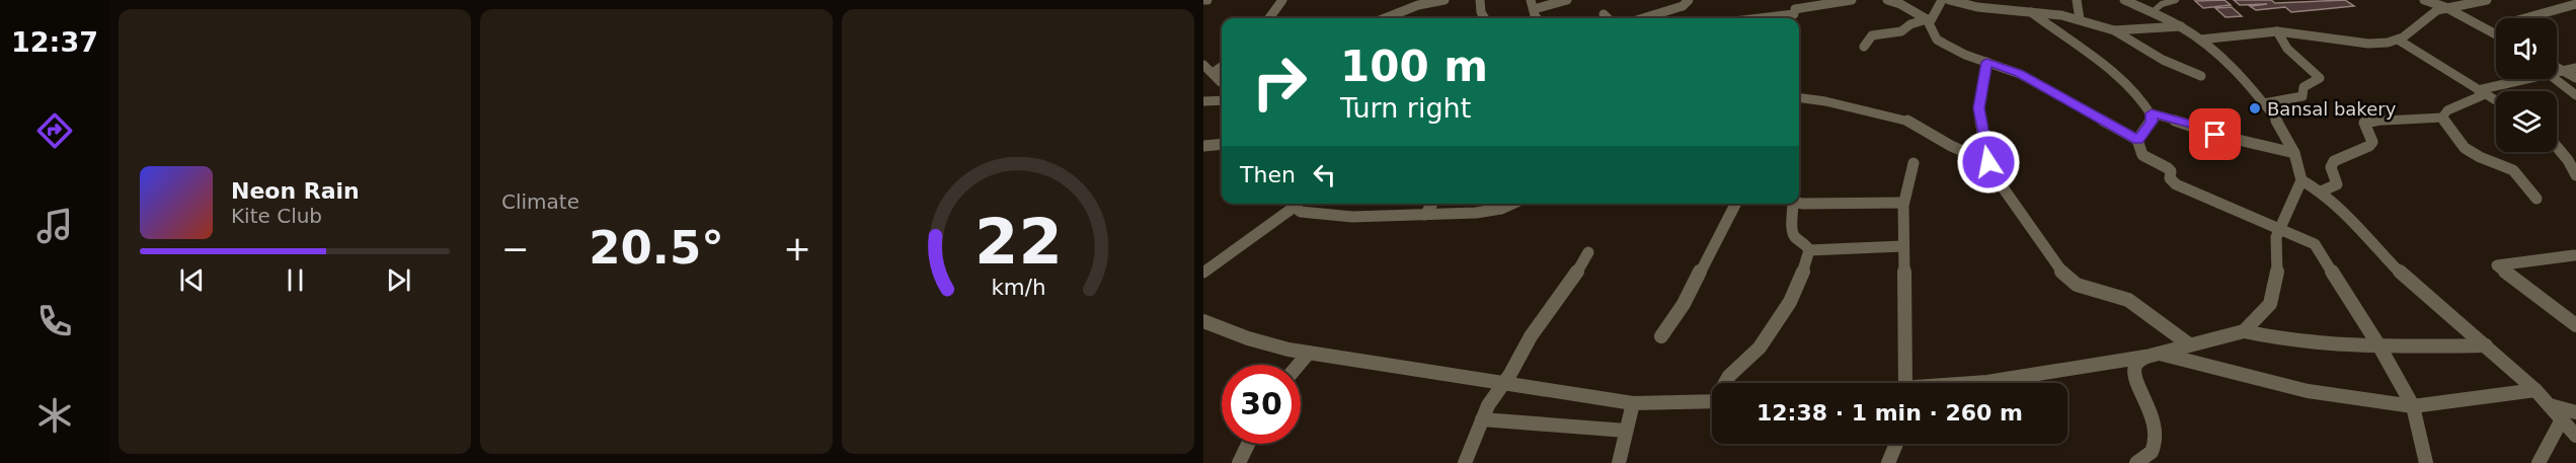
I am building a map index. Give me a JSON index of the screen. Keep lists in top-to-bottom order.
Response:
{
  "places": ["Bansal bakery"],
  "page": {
    "tabs": "12:37",
    "tile": "Climate",
    "turn": ["100 m", "Turn right"],
    "then": "Then",
    "song": ["Neon Rain", "Kite Club"],
    "heat": ["−", "20.5°", "+"],
    "limit": "30",
    "trip": "12:38 · 1 min · 260 m",
    "gauge": ["22", "km/h"]
  }
}
